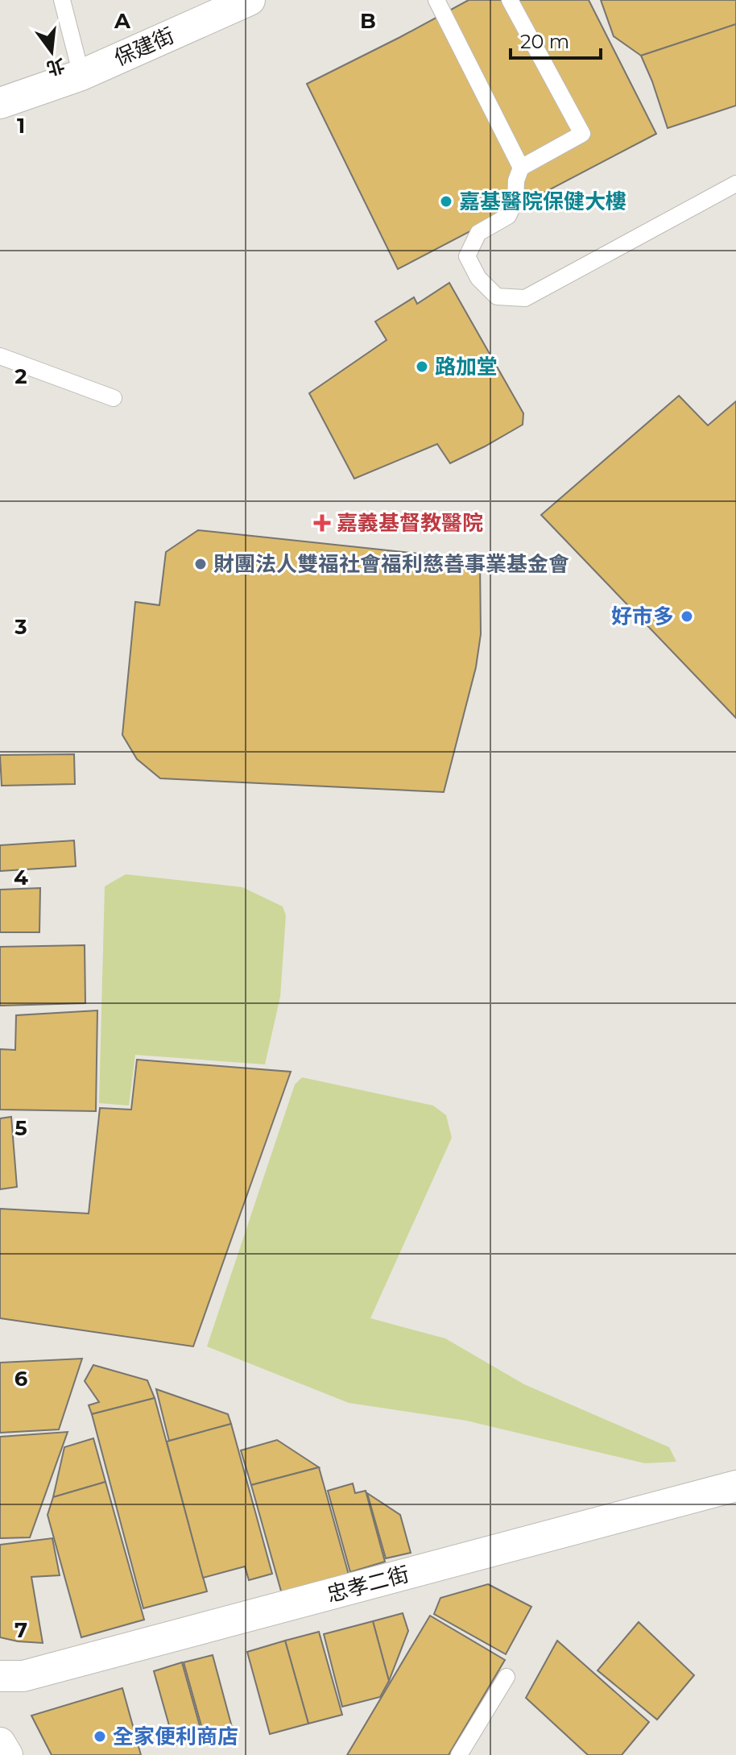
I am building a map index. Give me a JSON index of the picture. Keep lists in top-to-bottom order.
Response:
{
  "streets": {
    "street": ["保建街", "忠孝二街"]
  },
  "places": {
    "other": [
      "嘉基醫院保健大樓",
      "路加堂",
      "財團法人雙福社會福利慈善事業基金會",
      "好市多",
      "全家便利商店"
    ],
    "health": ["嘉義基督教醫院"]
  },
  "scale_bar": "20 m",
  "north": "bottom",
  "grid": {
    "columns": ["A", "B"],
    "rows": [
      "1",
      "2",
      "3",
      "4",
      "5",
      "6",
      "7"
    ]
  }
}
